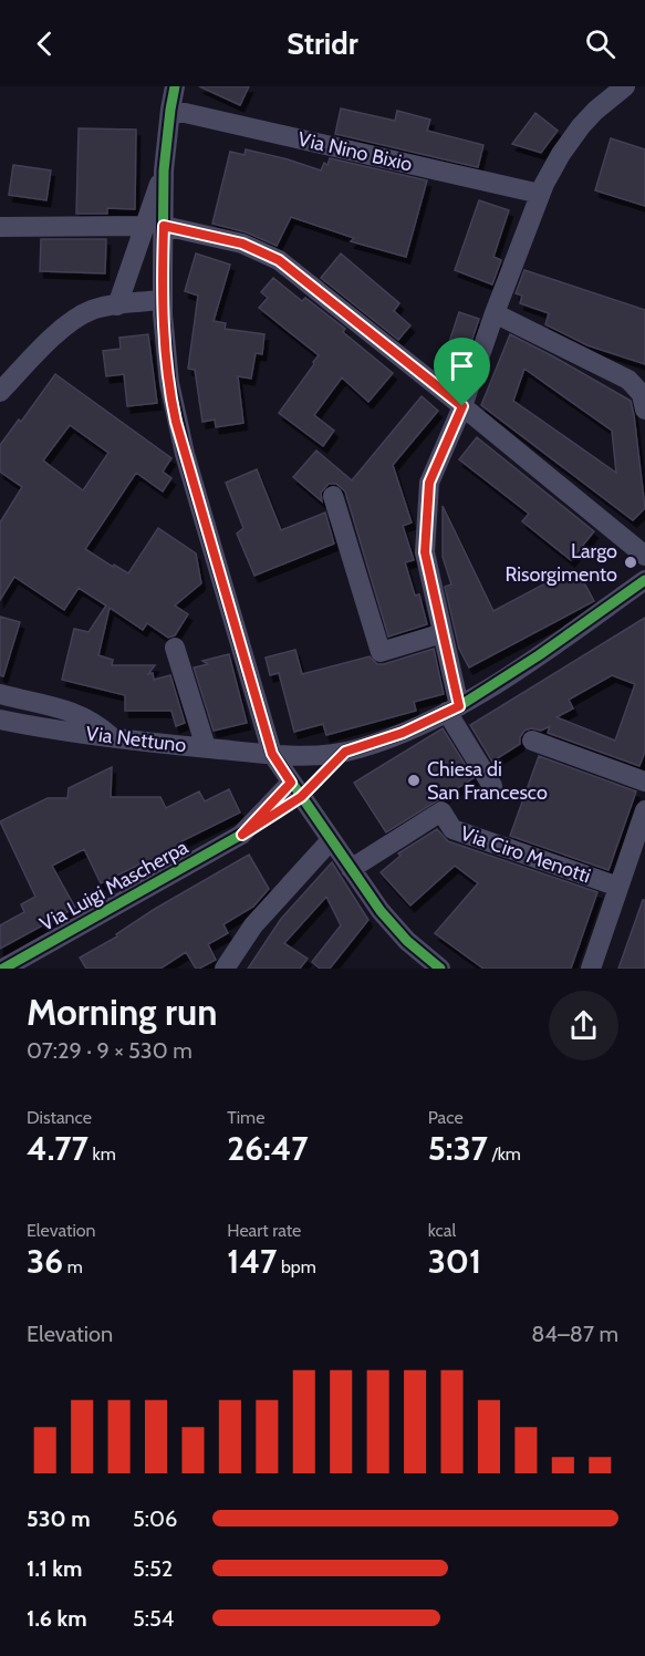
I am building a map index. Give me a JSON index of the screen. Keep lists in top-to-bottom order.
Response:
{
  "streets": {
    "street": [
      "Via Nino Bixio",
      "Via Nettuno",
      "Via Ciro Menotti",
      "Via Luigi Mascherpa"
    ]
  },
  "places": ["Largo Risorgimento", "Chiesa di San Francesco"],
  "page": {
    "header": "Stridr",
    "heading": ["Morning run", "07:29 · 9 × 530 m"],
    "stats": [
      ["Distance", "4.77 km"],
      ["Time", "26:47"],
      ["Pace", "5:37 /km"],
      ["Elevation", "36 m"],
      ["Heart rate", "147 bpm"],
      ["kcal", "301"]
    ],
    "chart": ["Elevation", "84–87 m"],
    "list": [
      {
        "name": "530 m",
        "note": "5:06"
      },
      {
        "name": "1.1 km",
        "note": "5:52"
      },
      {
        "name": "1.6 km",
        "note": "5:54"
      }
    ]
  }
}
